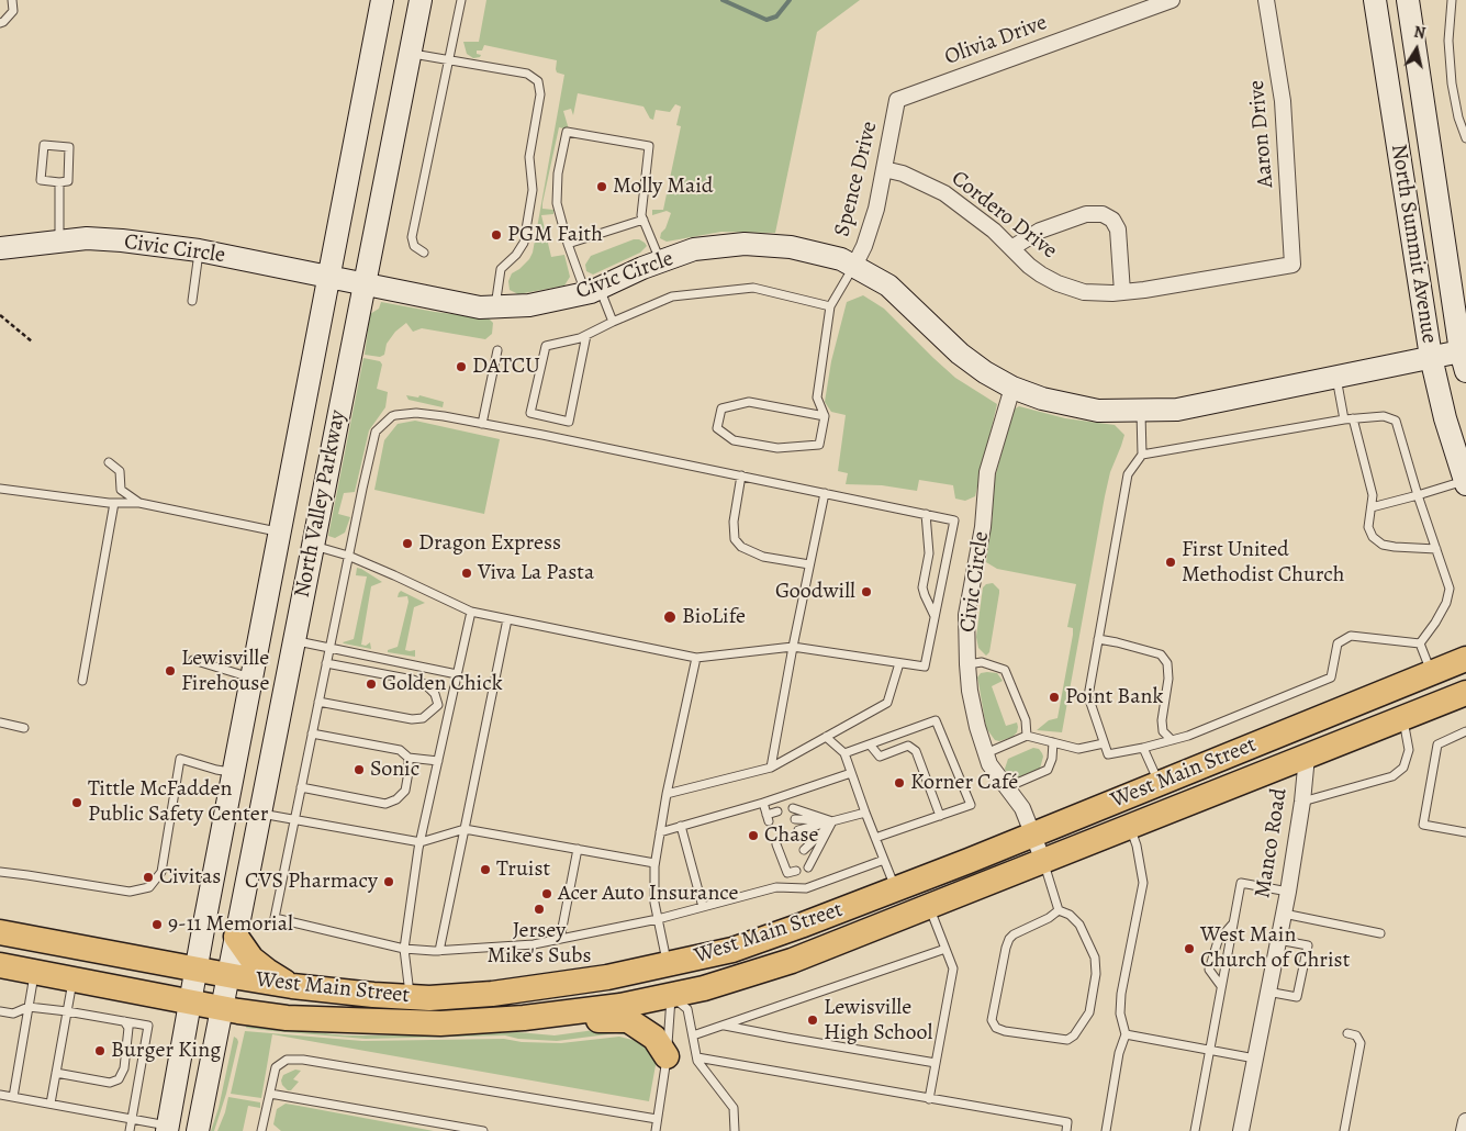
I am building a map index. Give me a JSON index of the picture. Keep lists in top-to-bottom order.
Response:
{
  "streets": {
    "main road": [
      "North Summit Avenue",
      "Civic Circle",
      "North Valley Parkway",
      "West Main Street"
    ],
    "street": [
      "Olivia Drive",
      "Aaron Drive",
      "Spence Drive",
      "Cordero Drive",
      "Manco Road"
    ]
  },
  "crossings": [
    ["Olivia Drive", "Spence Drive"],
    ["Aaron Drive", "Cordero Drive"],
    ["Spence Drive", "Cordero Drive"],
    ["Spence Drive", "Civic Circle"],
    ["North Summit Avenue", "Civic Circle"],
    ["Civic Circle", "North Valley Parkway"],
    ["Civic Circle", "West Main Street"],
    ["North Valley Parkway", "West Main Street"],
    ["West Main Street", "Manco Road"]
  ],
  "places": [
    "Molly Maid",
    "PGM Faith",
    "DATCU",
    "Dragon Express",
    "First United Methodist Church",
    "Viva La Pasta",
    "Goodwill",
    "BioLife",
    "Lewisville Firehouse",
    "Golden Chick",
    "Point Bank",
    "Sonic",
    "Korner Café",
    "Tittle McFadden Public Safety Center",
    "Chase",
    "Truist",
    "Civitas",
    "CVS Pharmacy",
    "Acer Auto Insurance",
    "Jersey Mike's Subs",
    "9-11 Memorial",
    "West Main Church of Christ",
    "Lewisville High School",
    "Burger King"
  ],
  "north": "top"
}
